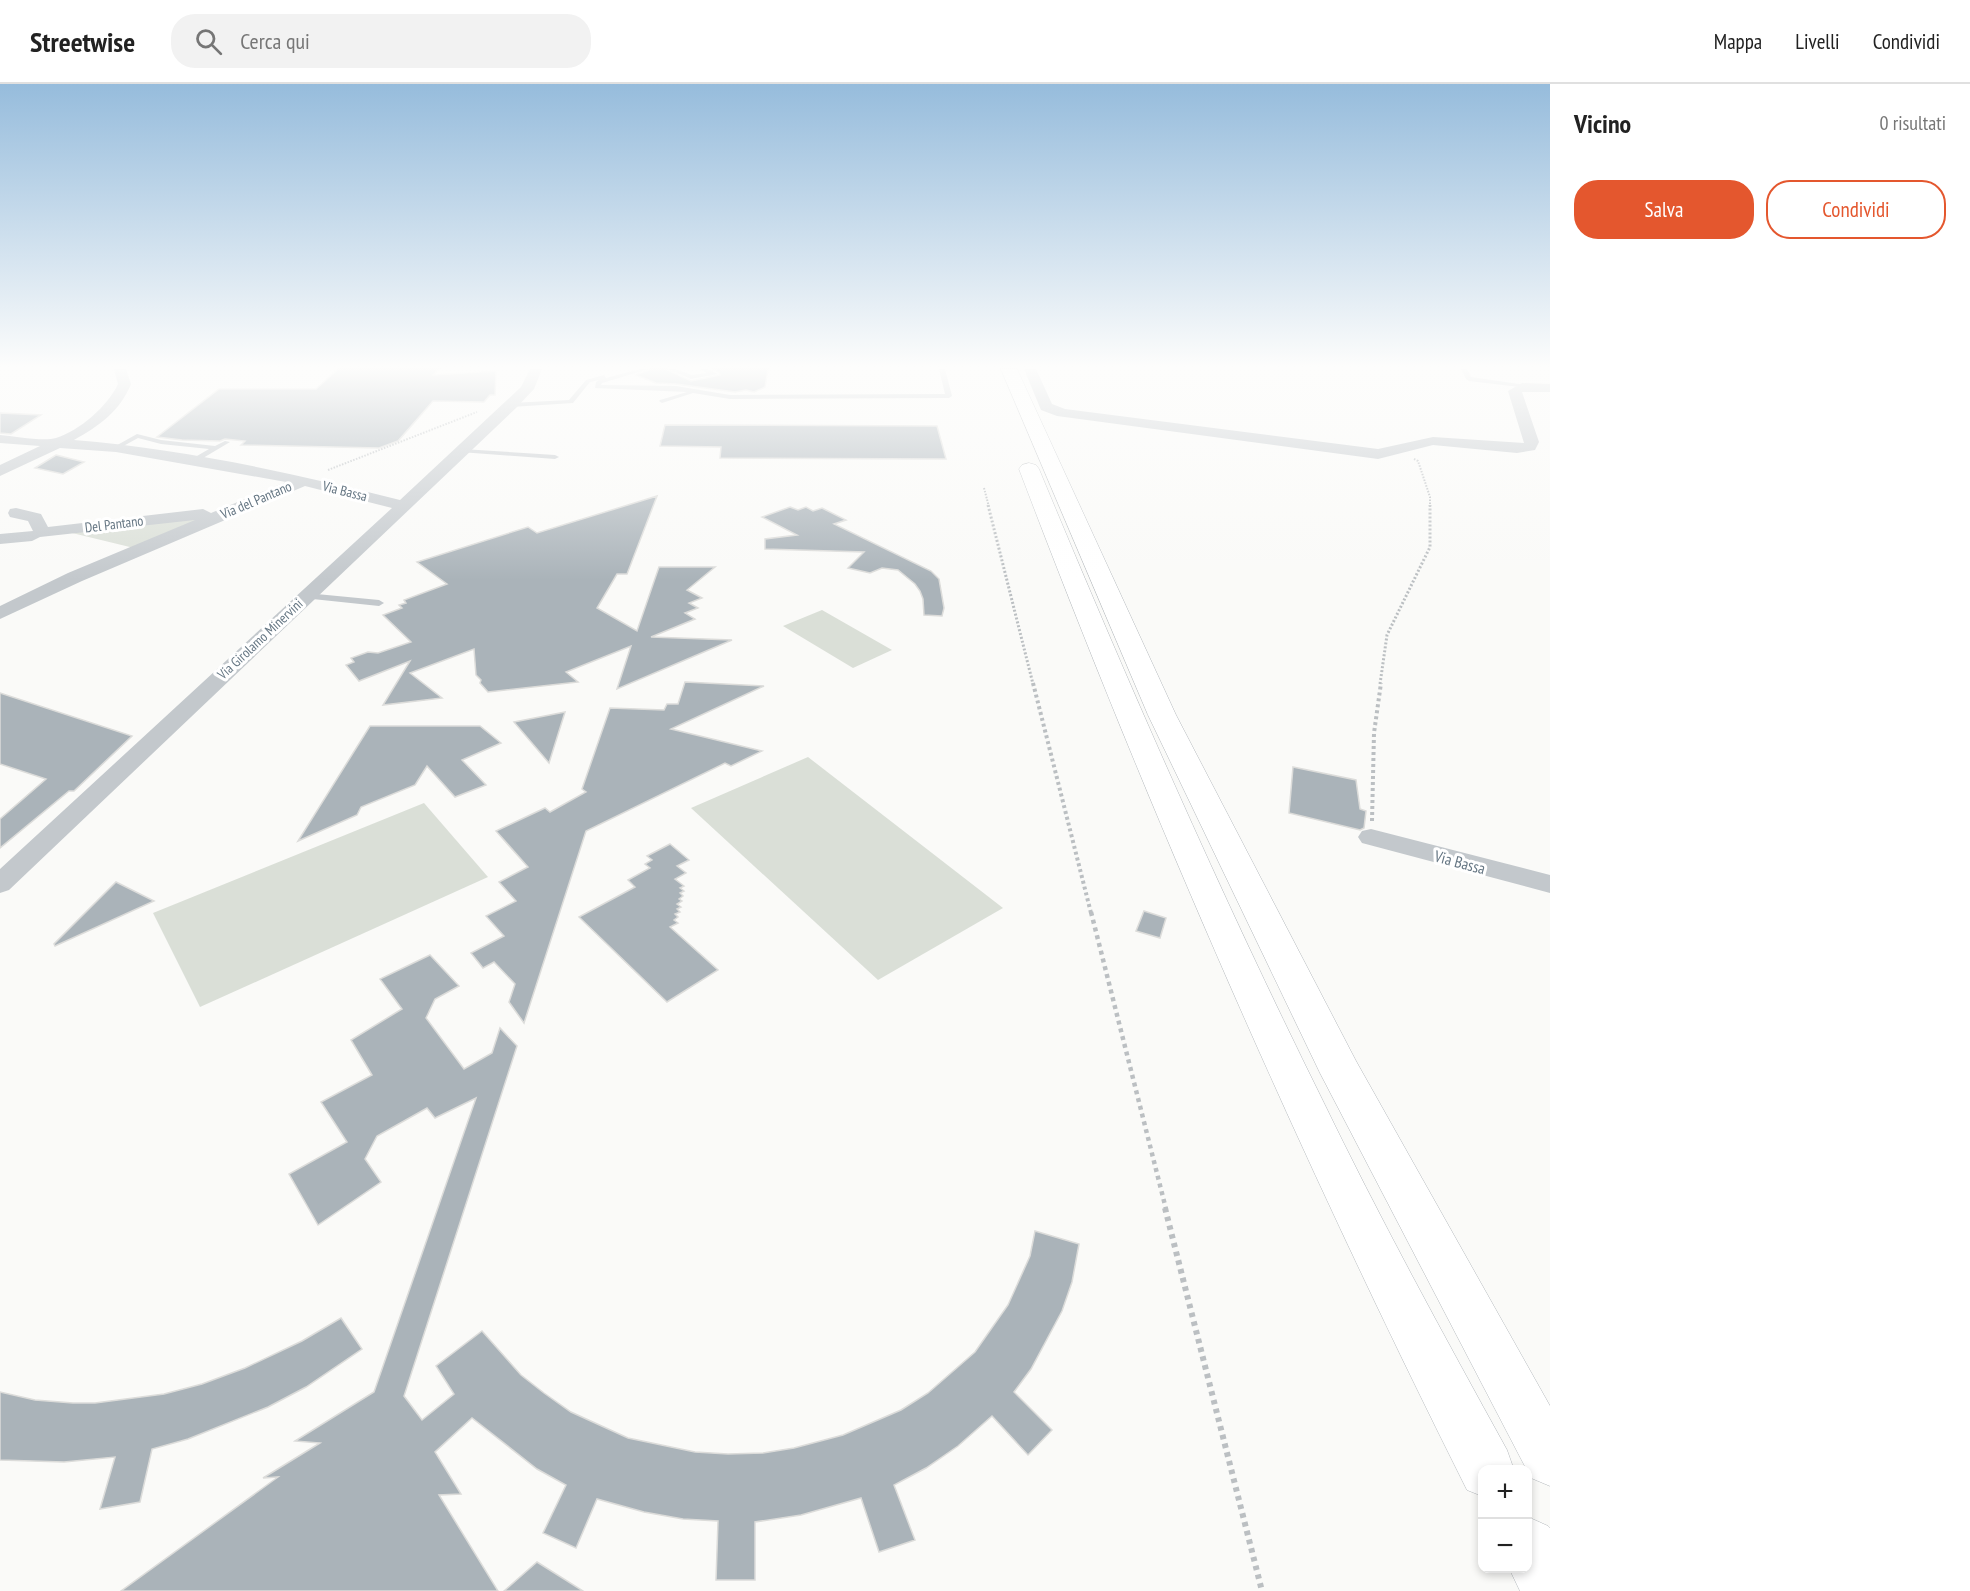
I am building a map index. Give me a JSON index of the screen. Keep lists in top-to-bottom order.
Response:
{
  "streets": {
    "street": [
      "Via Bassa",
      "Via del Pantano",
      "Del Pantano",
      "Via Girolamo Minervini"
    ]
  },
  "crossings": [
    ["Via Bassa", "Via del Pantano"],
    ["Via Bassa", "Via Girolamo Minervini"],
    ["Via del Pantano", "Del Pantano"]
  ],
  "page": {
    "header": "Streetwise",
    "search": "Cerca qui",
    "nav": ["Mappa", "Livelli", "Condividi"],
    "heading": ["Vicino", "0 risultati"],
    "buttons": ["Salva", "Condividi"],
    "map_buttons": ["+", "−"]
  }
}
